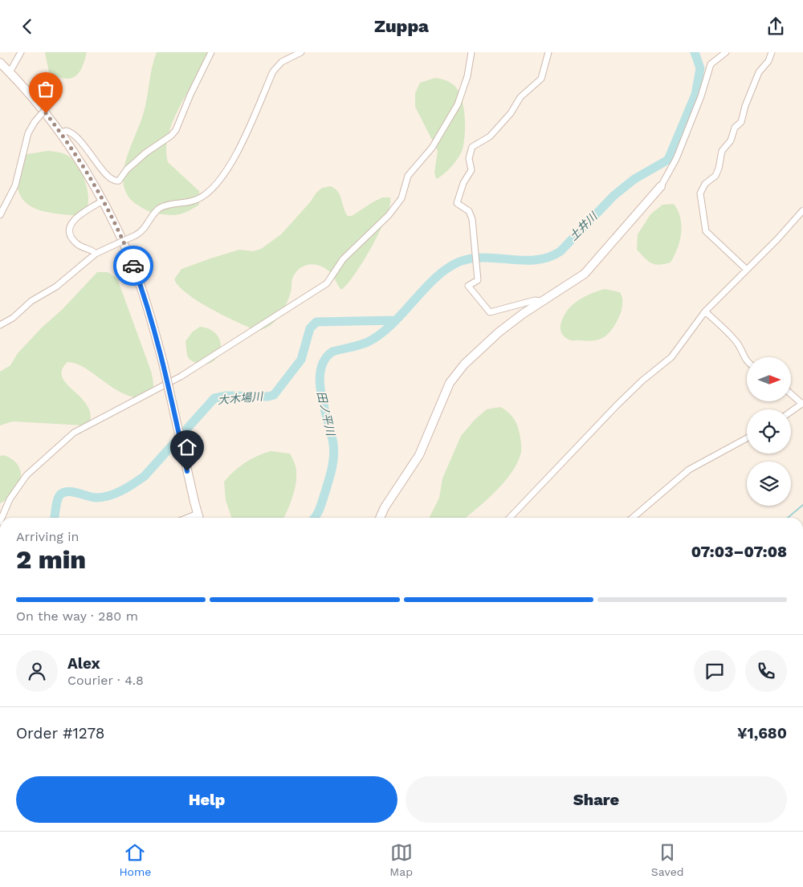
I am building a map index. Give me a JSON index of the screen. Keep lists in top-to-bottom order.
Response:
{
  "water": ["土井川", "大木場川", "田ノ平川"],
  "north": "right",
  "page": {
    "header": "Zuppa",
    "heading": ["2 min", "Arriving in", "07:03–07:08"],
    "panel": [
      "Alex",
      "Courier · 4.8",
      "Order #1278",
      "¥1,680"
    ],
    "bar": "On the way · 280 m",
    "buttons": ["Help", "Share"],
    "tabs": ["Home", "Map", "Saved"]
  }
}
